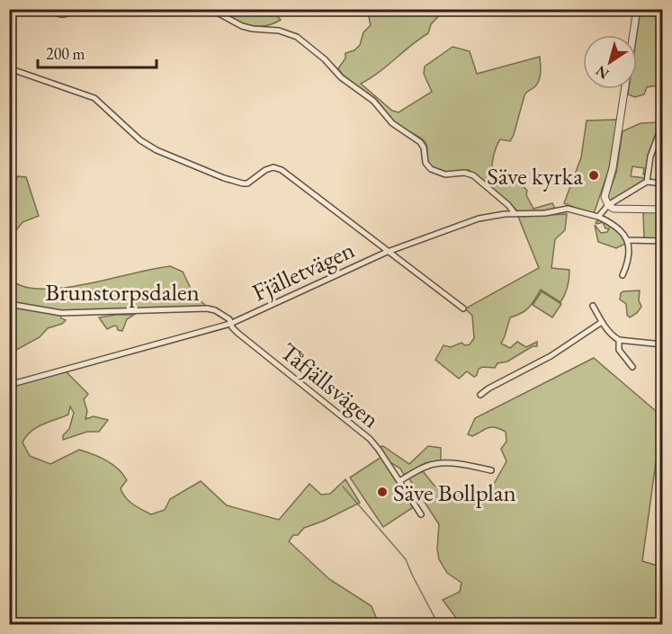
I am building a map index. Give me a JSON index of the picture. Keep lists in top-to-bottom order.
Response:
{
  "streets": {
    "street": ["Fjälletvägen", "Brunstorpsdalen", "Tåfjällsvägen"]
  },
  "crossings": [
    ["Fjälletvägen", "Brunstorpsdalen"],
    ["Fjälletvägen", "Tåfjällsvägen"],
    ["Brunstorpsdalen", "Tåfjällsvägen"]
  ],
  "places": ["Säve kyrka", "Säve Bollplan"],
  "scale_bar": "200 m",
  "north": "bottom left"
}
